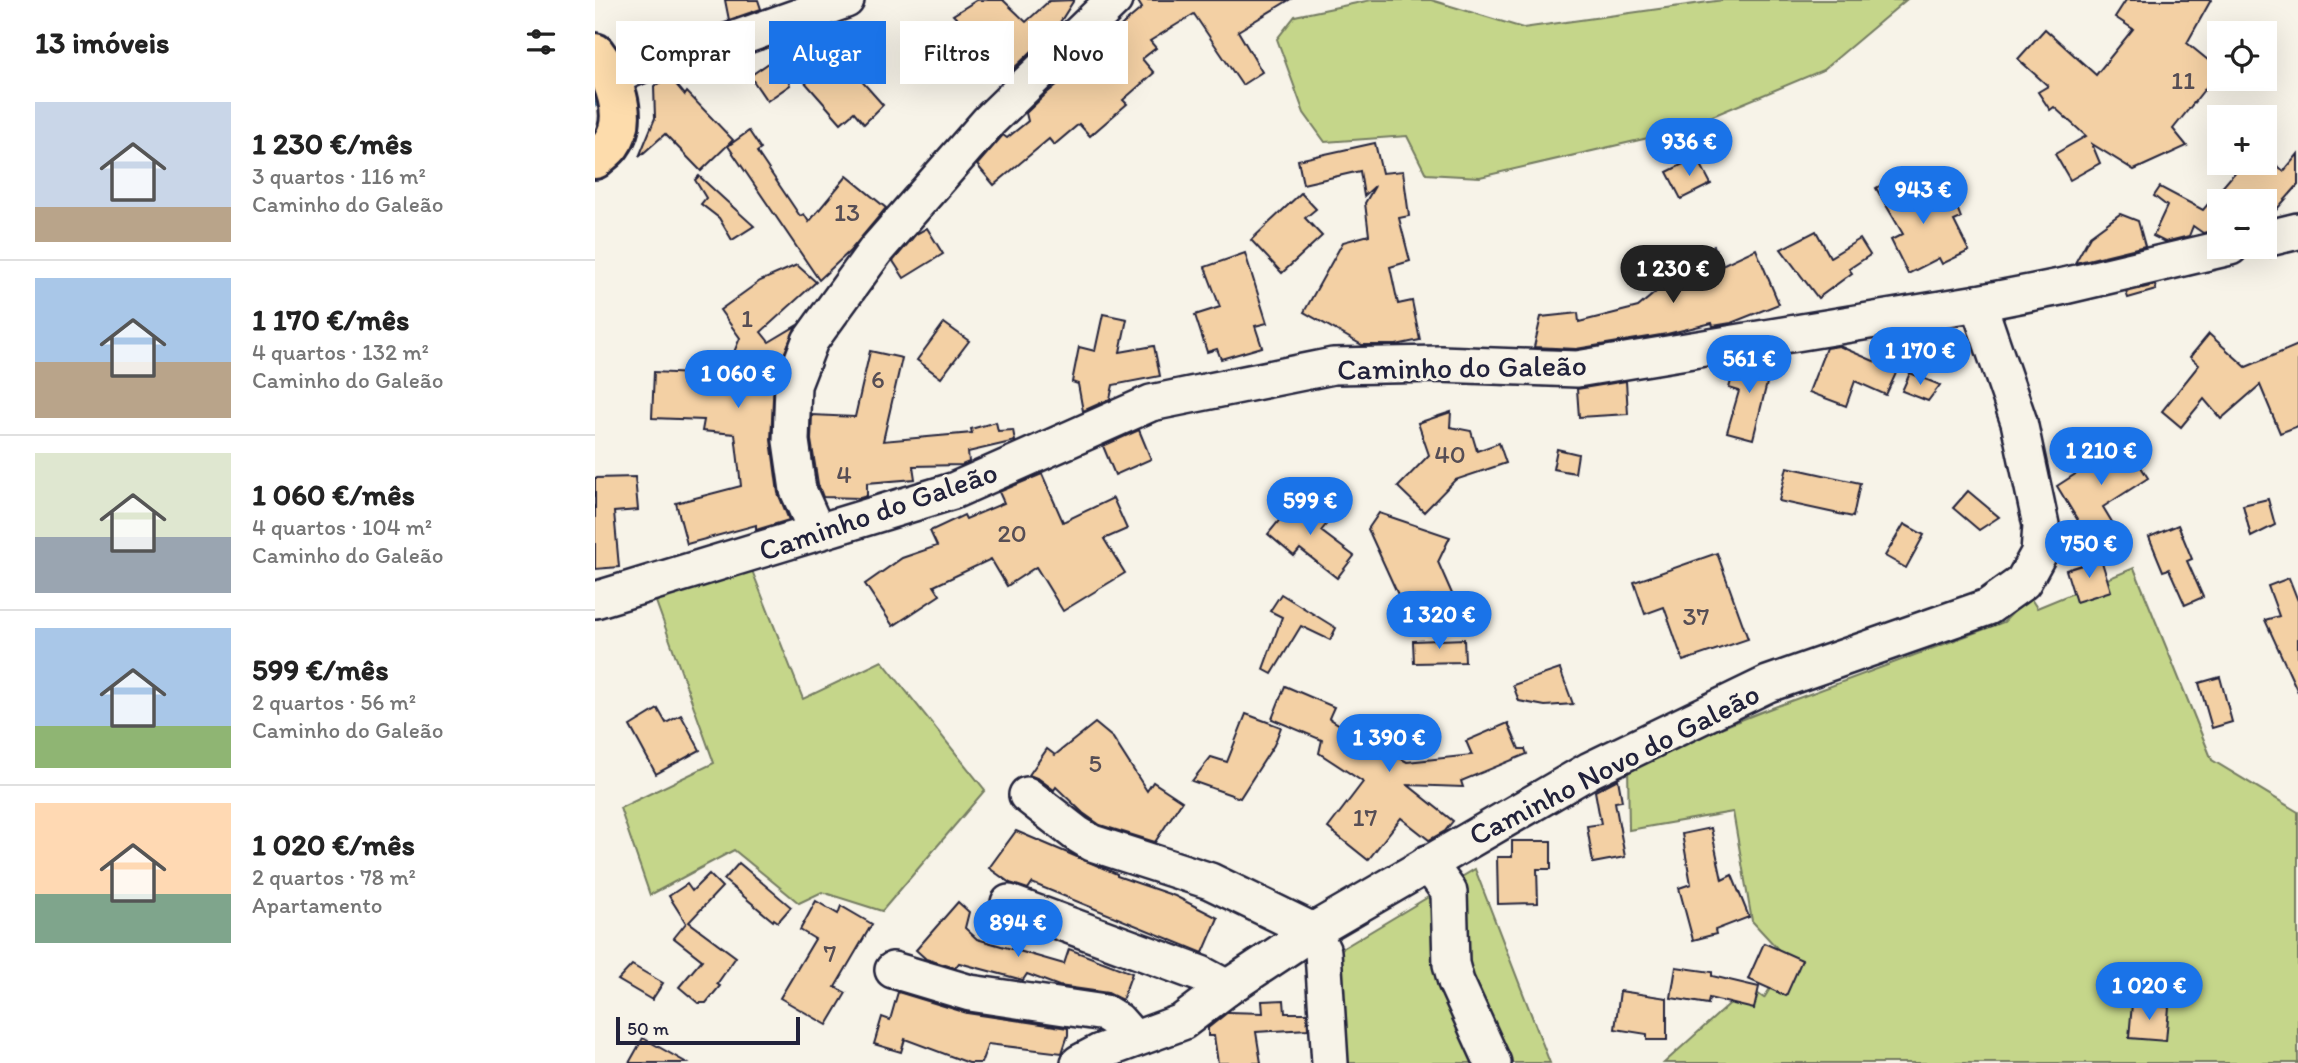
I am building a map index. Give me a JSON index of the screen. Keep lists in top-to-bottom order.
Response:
{
  "streets": {
    "street": ["Caminho do Galeão", "Caminho Novo do Galeão"]
  },
  "crossings": [
    ["Caminho do Galeão", "Caminho Novo do Galeão"]
  ],
  "house_numbers": [
    "11",
    "13",
    "1",
    "6",
    "40",
    "4",
    "20",
    "37",
    "5",
    "17",
    "7"
  ],
  "scale_bar": "50 m",
  "page": {
    "heading": "13 imóveis",
    "map_buttons": ["+", "−"],
    "chip": [
      "Comprar",
      "Alugar",
      "Filtros",
      "Novo"
    ],
    "list": [
      {
        "name": "1 230 €/mês",
        "note": "3 quartos · 116 m² · Caminho do Galeão"
      },
      {
        "name": "1 170 €/mês",
        "note": "4 quartos · 132 m² · Caminho do Galeão"
      },
      {
        "name": "1 060 €/mês",
        "note": "4 quartos · 104 m² · Caminho do Galeão"
      },
      {
        "name": "599 €/mês",
        "note": "2 quartos · 56 m² · Caminho do Galeão"
      },
      {
        "name": "1 020 €/mês",
        "note": "2 quartos · 78 m² · Apartamento"
      }
    ],
    "price": [
      "936 €",
      "943 €",
      "1 230 €",
      "1 170 €",
      "561 €",
      "1 060 €",
      "1 210 €",
      "599 €",
      "750 €",
      "1 320 €",
      "1 390 €",
      "894 €",
      "1 020 €"
    ],
    "scale": "50 m"
  }
}
